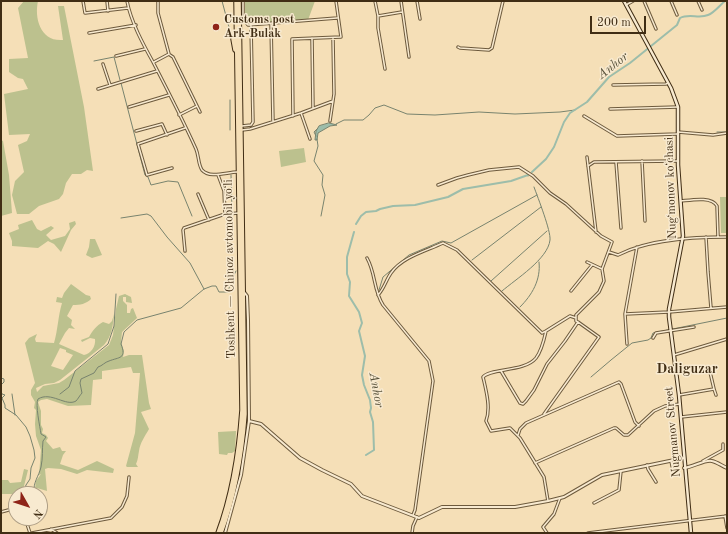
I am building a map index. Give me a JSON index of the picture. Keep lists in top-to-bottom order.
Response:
{
  "streets": {
    "highway": ["Toshkent — Chinoz avtomobil yoʻli"],
    "main road": ["Nugʻmonov koʻchasi", "Nugmanov Street"]
  },
  "crossings": [
    ["Nugʻmonov koʻchasi", "Nugmanov Street"]
  ],
  "districts": ["Daliguzar"],
  "water": ["Anhor"],
  "places": ["Customs post Ark-Bulak"],
  "scale_bar": "200 m",
  "north": "bottom right"
}
